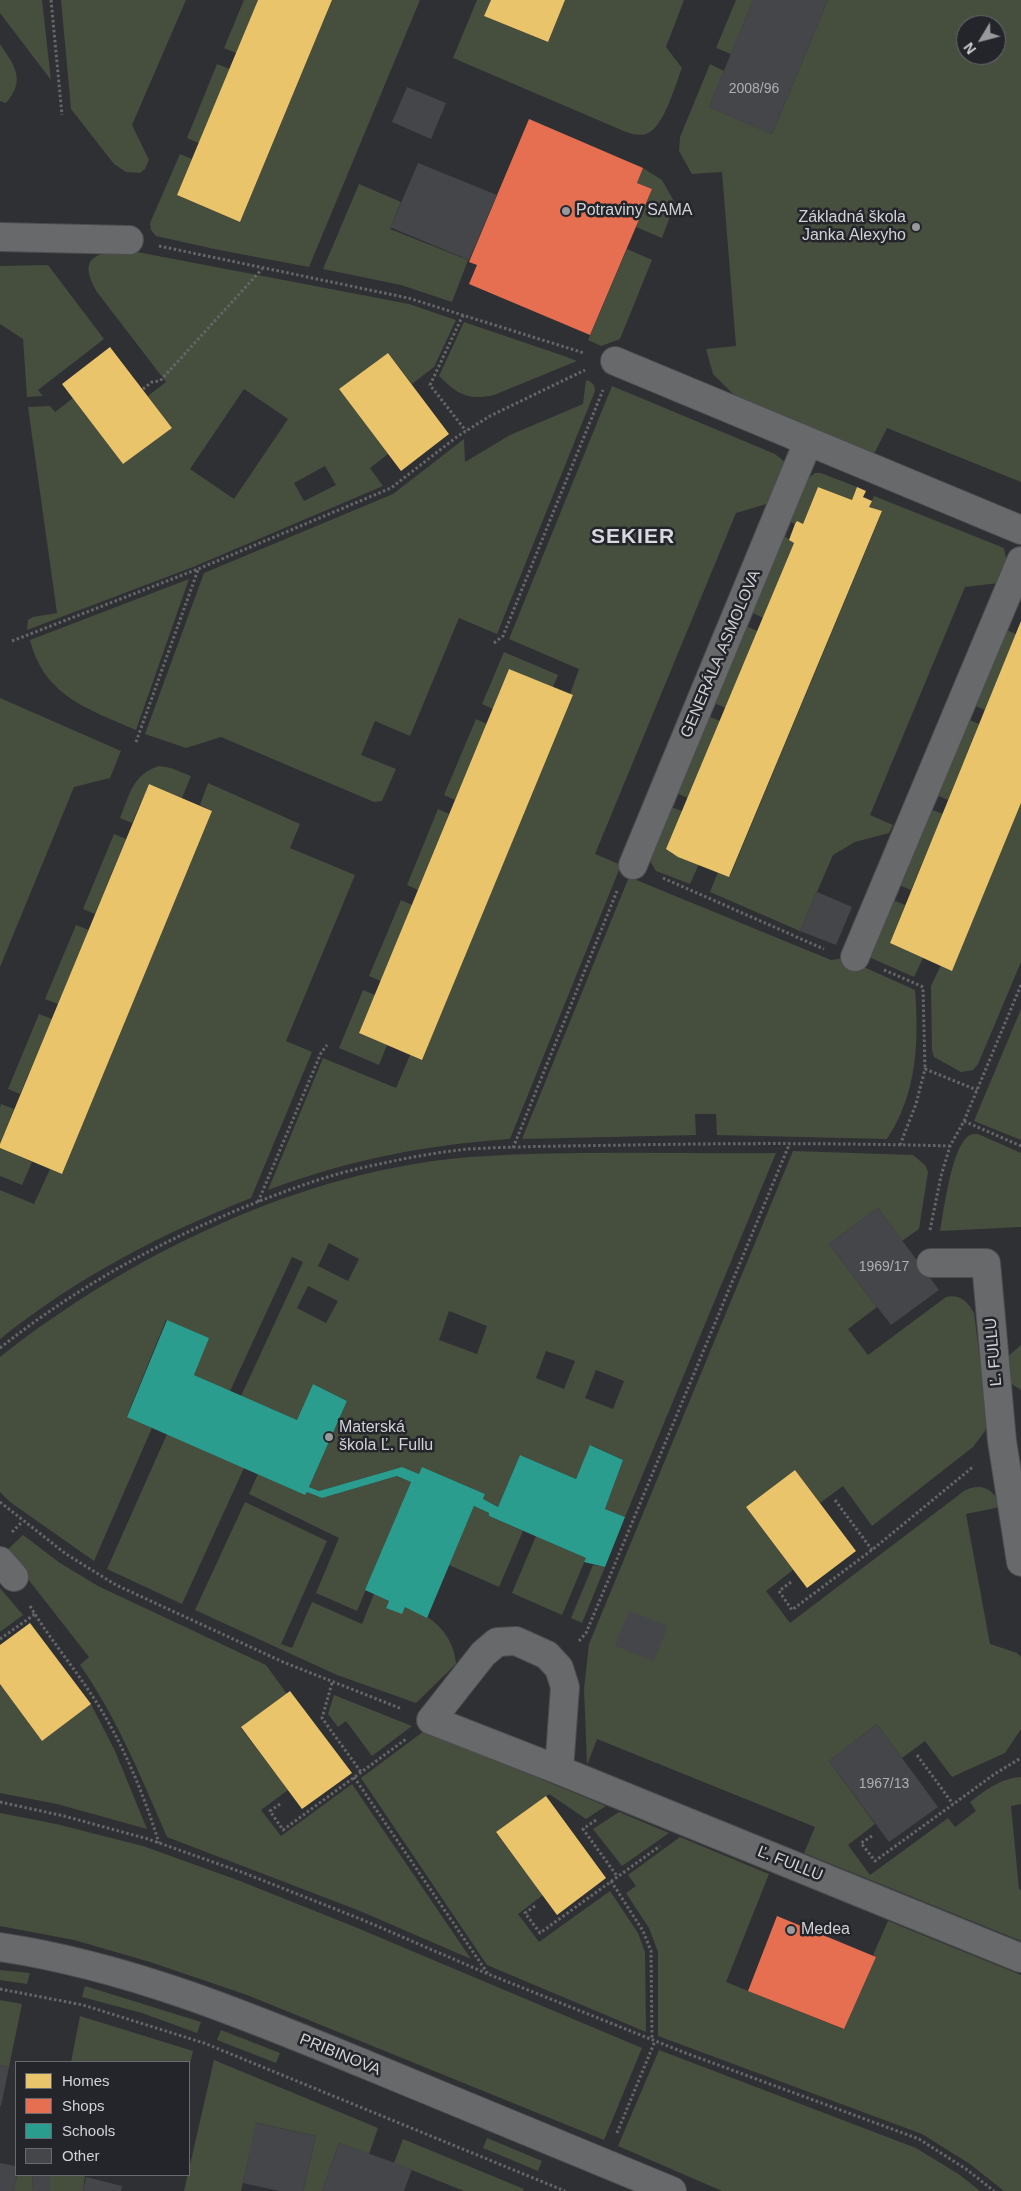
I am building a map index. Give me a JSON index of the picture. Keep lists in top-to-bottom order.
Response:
{
  "streets": {
    "street": ["GENERÁLA ASMOLOVA", "Ľ. FULLU", "PRIBINOVA"]
  },
  "districts": ["SEKIER"],
  "places": [
    "Potraviny SAMA",
    "Základná škola Janka Alexyho",
    "Materská škola Ľ. Fullu",
    "Medea"
  ],
  "house_numbers": ["2008/96", "1969/17", "1967/13"],
  "legend": [
    "Homes",
    "Shops",
    "Schools",
    "Other"
  ],
  "north": "bottom left"
}
